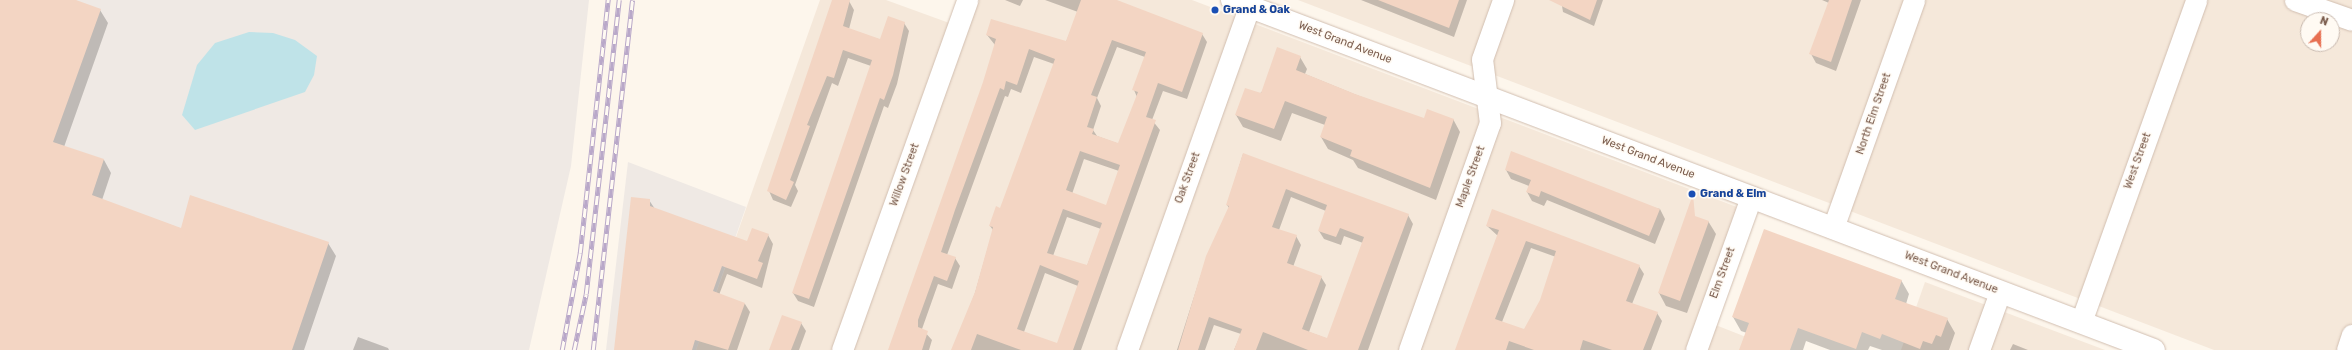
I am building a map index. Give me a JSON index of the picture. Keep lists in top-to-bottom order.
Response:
{
  "streets": {
    "main road": ["West Grand Avenue"],
    "street": [
      "North Elm Street",
      "West Street",
      "Willow Street",
      "Maple Street",
      "Oak Street",
      "Elm Street"
    ]
  },
  "crossings": [
    ["West Grand Avenue", "North Elm Street"],
    ["West Grand Avenue", "West Street"],
    ["West Grand Avenue", "Maple Street"],
    ["West Grand Avenue", "Oak Street"],
    ["West Grand Avenue", "Elm Street"]
  ],
  "places": ["Grand & Oak", "Grand & Elm"],
  "north": "top"
}
